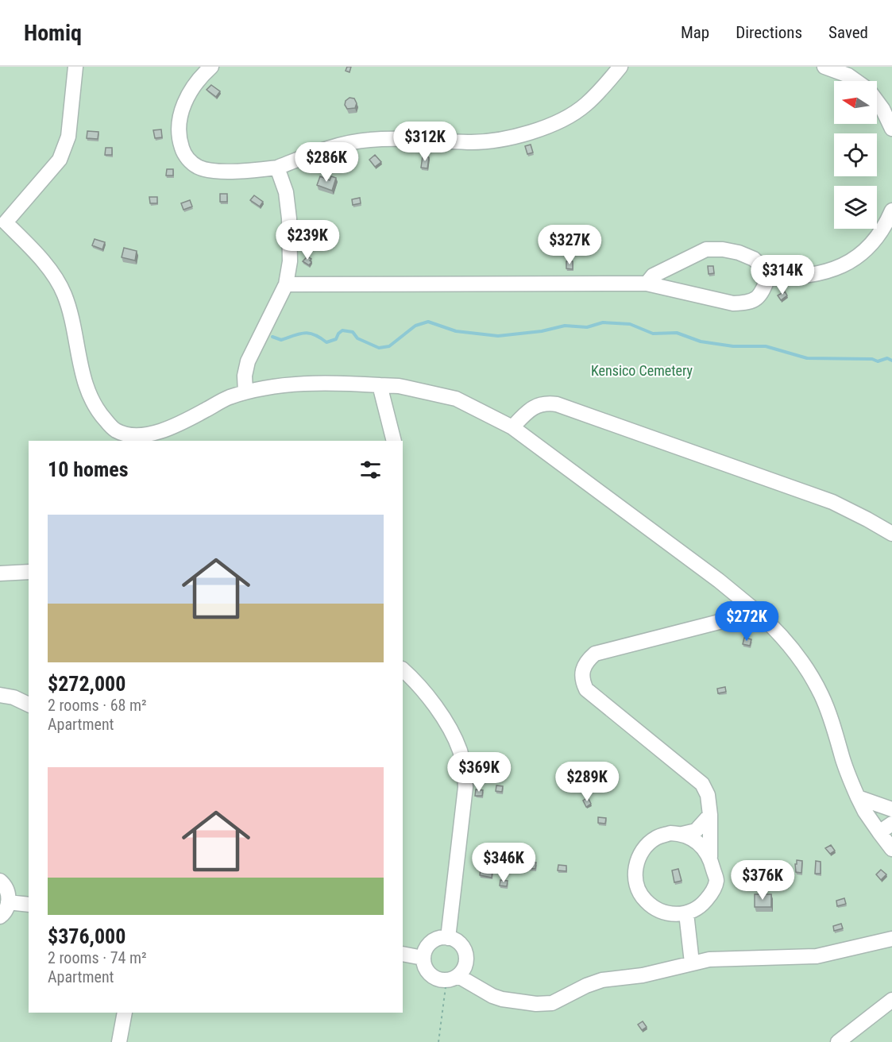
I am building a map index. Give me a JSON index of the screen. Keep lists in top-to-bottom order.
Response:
{
  "parks": ["Kensico Cemetery"],
  "north": "left",
  "page": {
    "header": "Homiq",
    "nav": ["Map", "Directions", "Saved"],
    "price": [
      "$312K",
      "$286K",
      "$239K",
      "$327K",
      "$314K",
      "$272K",
      "$369K",
      "$289K",
      "$346K",
      "$376K"
    ],
    "heading": "10 homes",
    "list": [
      {
        "name": "$272,000",
        "note": "2 rooms · 68 m² · Apartment"
      },
      {
        "name": "$376,000",
        "note": "2 rooms · 74 m² · Apartment"
      }
    ]
  }
}
